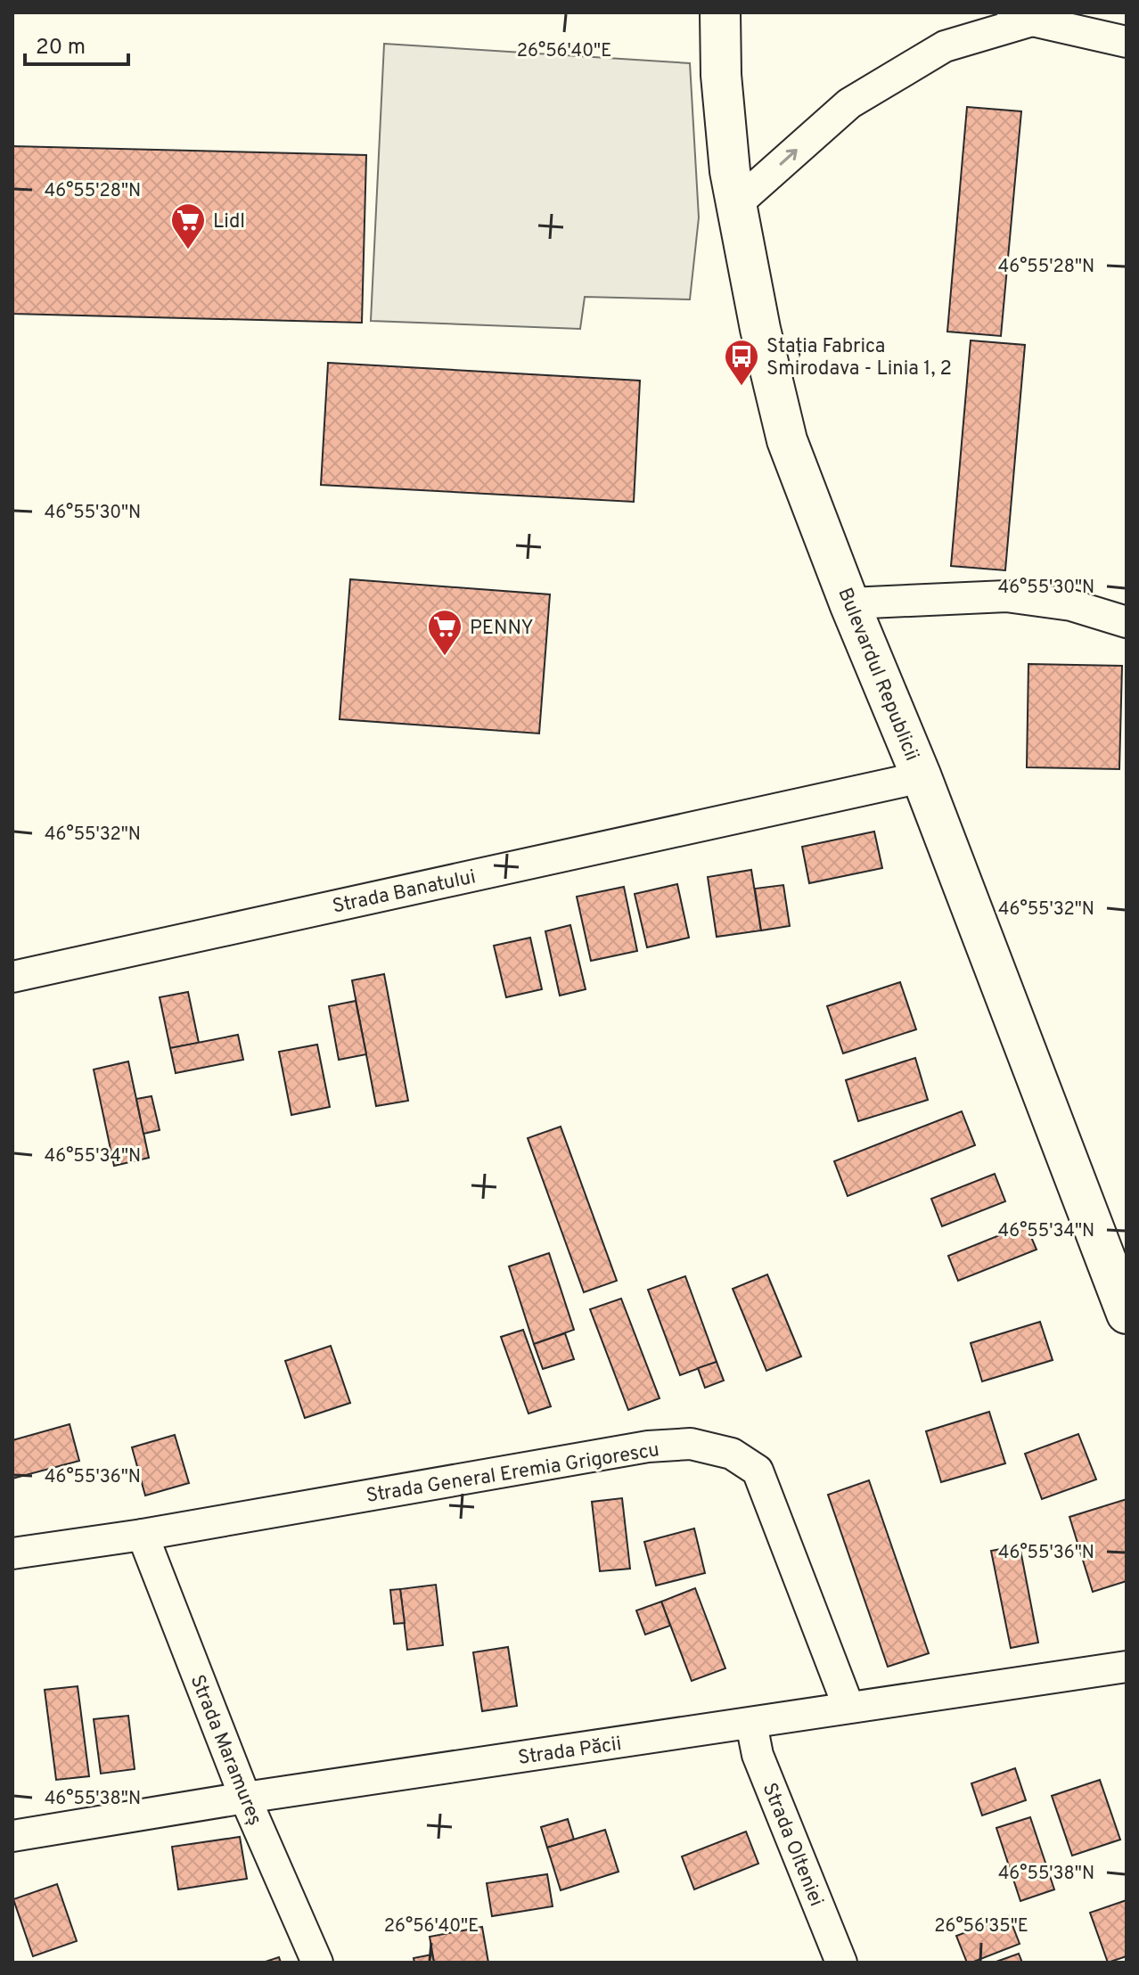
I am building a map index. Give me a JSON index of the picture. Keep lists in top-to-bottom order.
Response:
{
  "streets": {
    "main road": ["Bulevardul Republicii"],
    "street": [
      "Strada Banatului",
      "Strada General Eremia Grigorescu",
      "Strada Maramureș",
      "Strada Păcii",
      "Strada Olteniei"
    ]
  },
  "crossings": [
    ["Bulevardul Republicii", "Strada Banatului"],
    ["Strada General Eremia Grigorescu", "Strada Maramureș"],
    ["Strada General Eremia Grigorescu", "Strada Păcii"],
    ["Strada Maramureș", "Strada Păcii"],
    ["Strada Păcii", "Strada Olteniei"]
  ],
  "places": {
    "supermarket": ["Lidl", "PENNY"],
    "bus stop": ["Stația Fabrica Smirodava - Linia 1, 2"]
  },
  "scale_bar": "20 m",
  "coordinates": [
    "26°56'40\"E",
    "46°55'28\"N",
    "46°55'30\"N",
    "46°55'32\"N",
    "46°55'34\"N",
    "46°55'36\"N",
    "46°55'38\"N",
    "26°56'35\"E"
  ]
}
